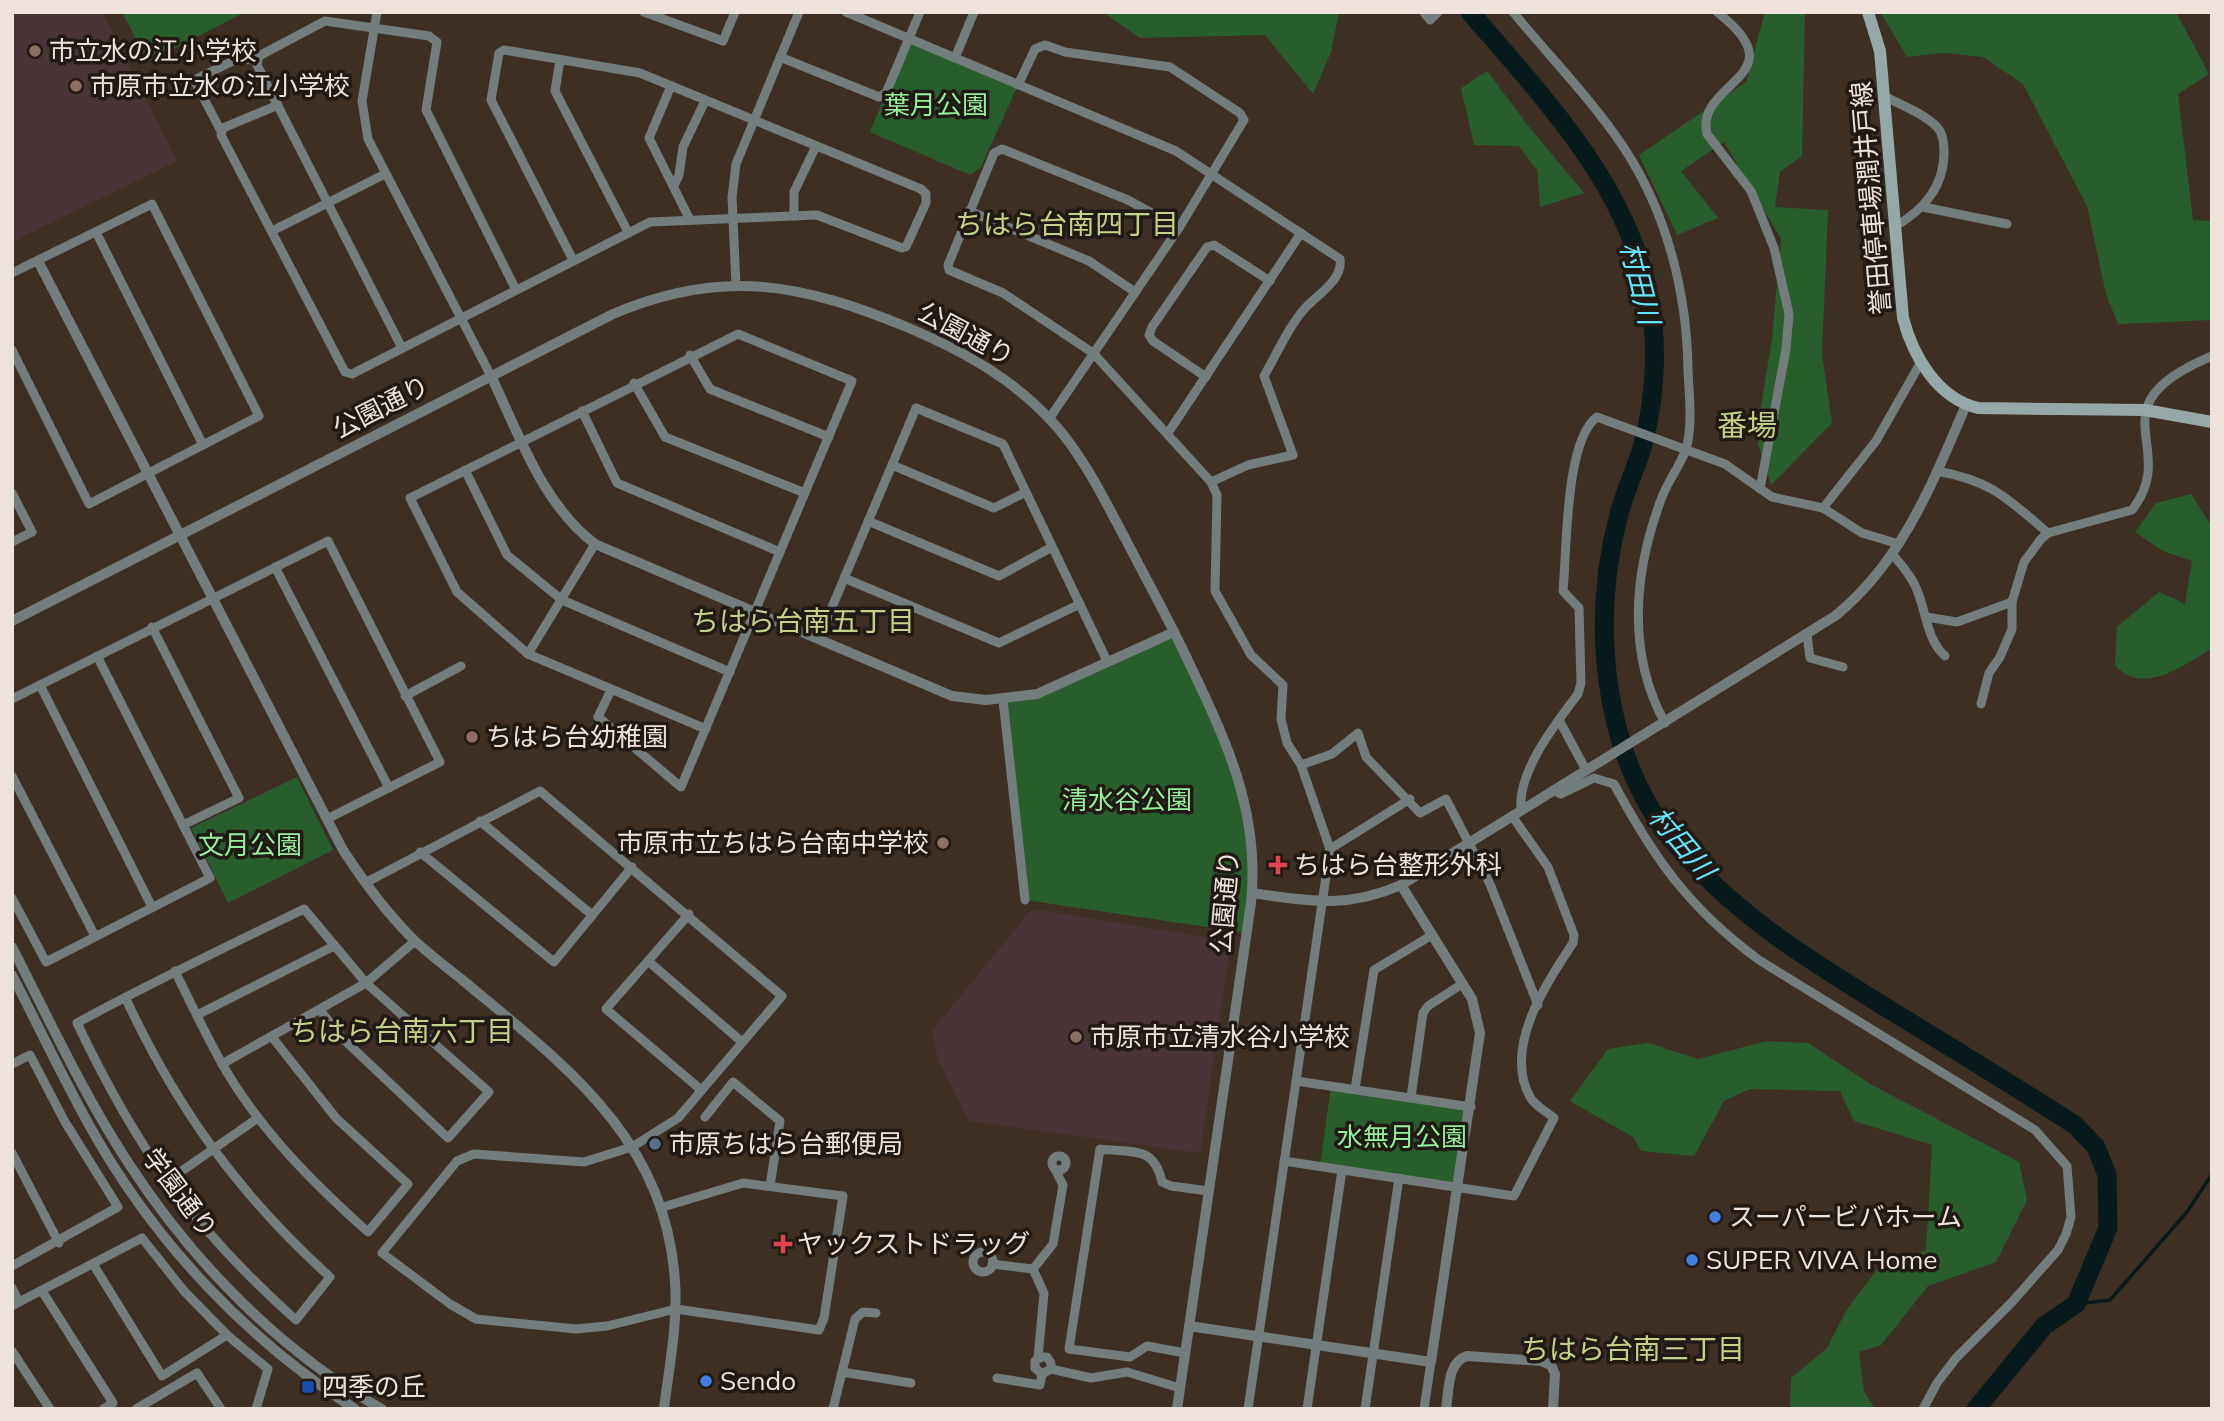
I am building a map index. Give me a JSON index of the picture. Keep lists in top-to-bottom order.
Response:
{
  "streets": {
    "main road": ["誉田停車場潤井戸線"],
    "street": ["公園通り", "学園通り"]
  },
  "districts": [
    "ちはら台南四丁目",
    "番場",
    "ちはら台南五丁目",
    "ちはら台南六丁目",
    "ちはら台南三丁目"
  ],
  "water": ["村田川"],
  "parks": [
    "葉月公園",
    "清水谷公園",
    "文月公園",
    "水無月公園"
  ],
  "places": {
    "other": [
      "市立水の江小学校",
      "市原市立水の江小学校",
      "ちはら台幼稚園",
      "市原市立ちはら台南中学校",
      "市原市立清水谷小学校",
      "市原ちはら台郵便局",
      "スーパービバホーム",
      "SUPER VIVA Home",
      "Sendo"
    ],
    "health": ["ちはら台整形外科", "ヤックストドラッグ"],
    "transit": ["四季の丘"]
  }
}
